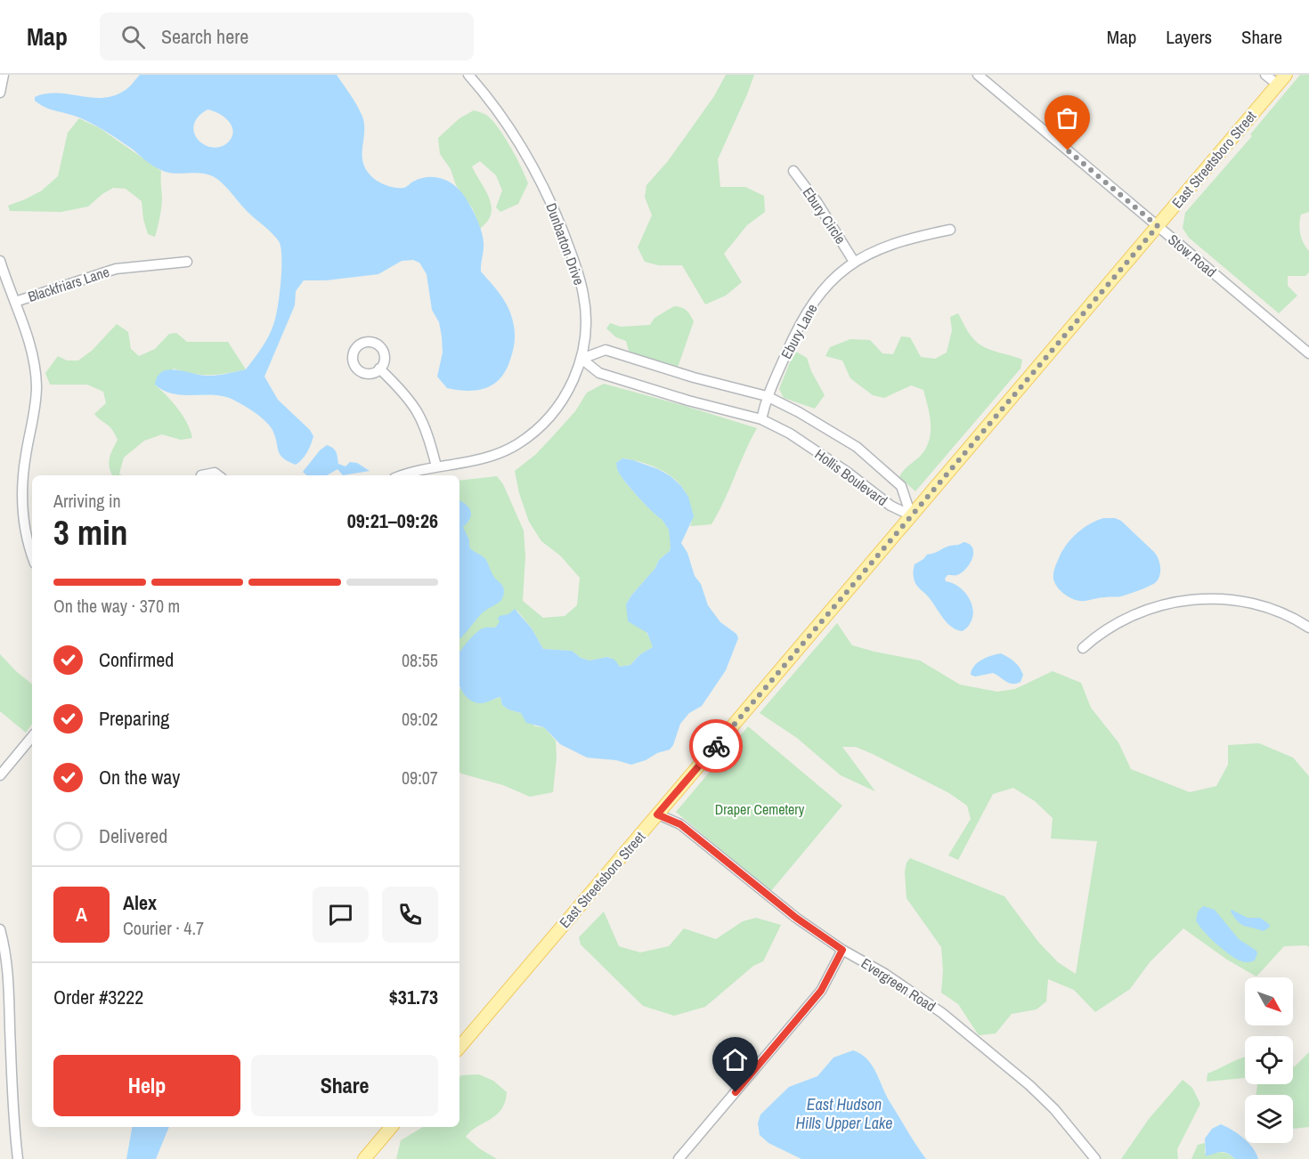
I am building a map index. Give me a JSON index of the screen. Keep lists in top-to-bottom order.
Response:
{
  "streets": {
    "main road": ["East Streetsboro Street"],
    "street": [
      "Ebury Circle",
      "Dunbarton Drive",
      "Stow Road",
      "Blackfriars Lane",
      "Ebury Lane",
      "Hollis Boulevard",
      "Evergreen Road"
    ]
  },
  "crossings": [
    ["East Streetsboro Street", "Stow Road"],
    ["East Streetsboro Street", "Hollis Boulevard"],
    ["East Streetsboro Street", "Evergreen Road"],
    ["Ebury Circle", "Ebury Lane"],
    ["Dunbarton Drive", "Hollis Boulevard"],
    ["Ebury Lane", "Hollis Boulevard"]
  ],
  "water": ["East Hudson Hills Upper Lake"],
  "parks": ["Draper Cemetery"],
  "north": "bottom right",
  "page": {
    "header": "Map",
    "search": "Search here",
    "nav": ["Map", "Layers", "Share"],
    "heading": ["3 min", "Arriving in", "09:21–09:26"],
    "panel": [
      "Alex",
      "Courier · 4.7",
      "Order #3222",
      "$31.73"
    ],
    "bar": "On the way · 370 m",
    "list": [
      ["Confirmed", "08:55"],
      ["Preparing", "09:02"],
      ["On the way", "09:07"],
      "Delivered"
    ],
    "round": "A",
    "buttons": ["Help", "Share"]
  }
}
